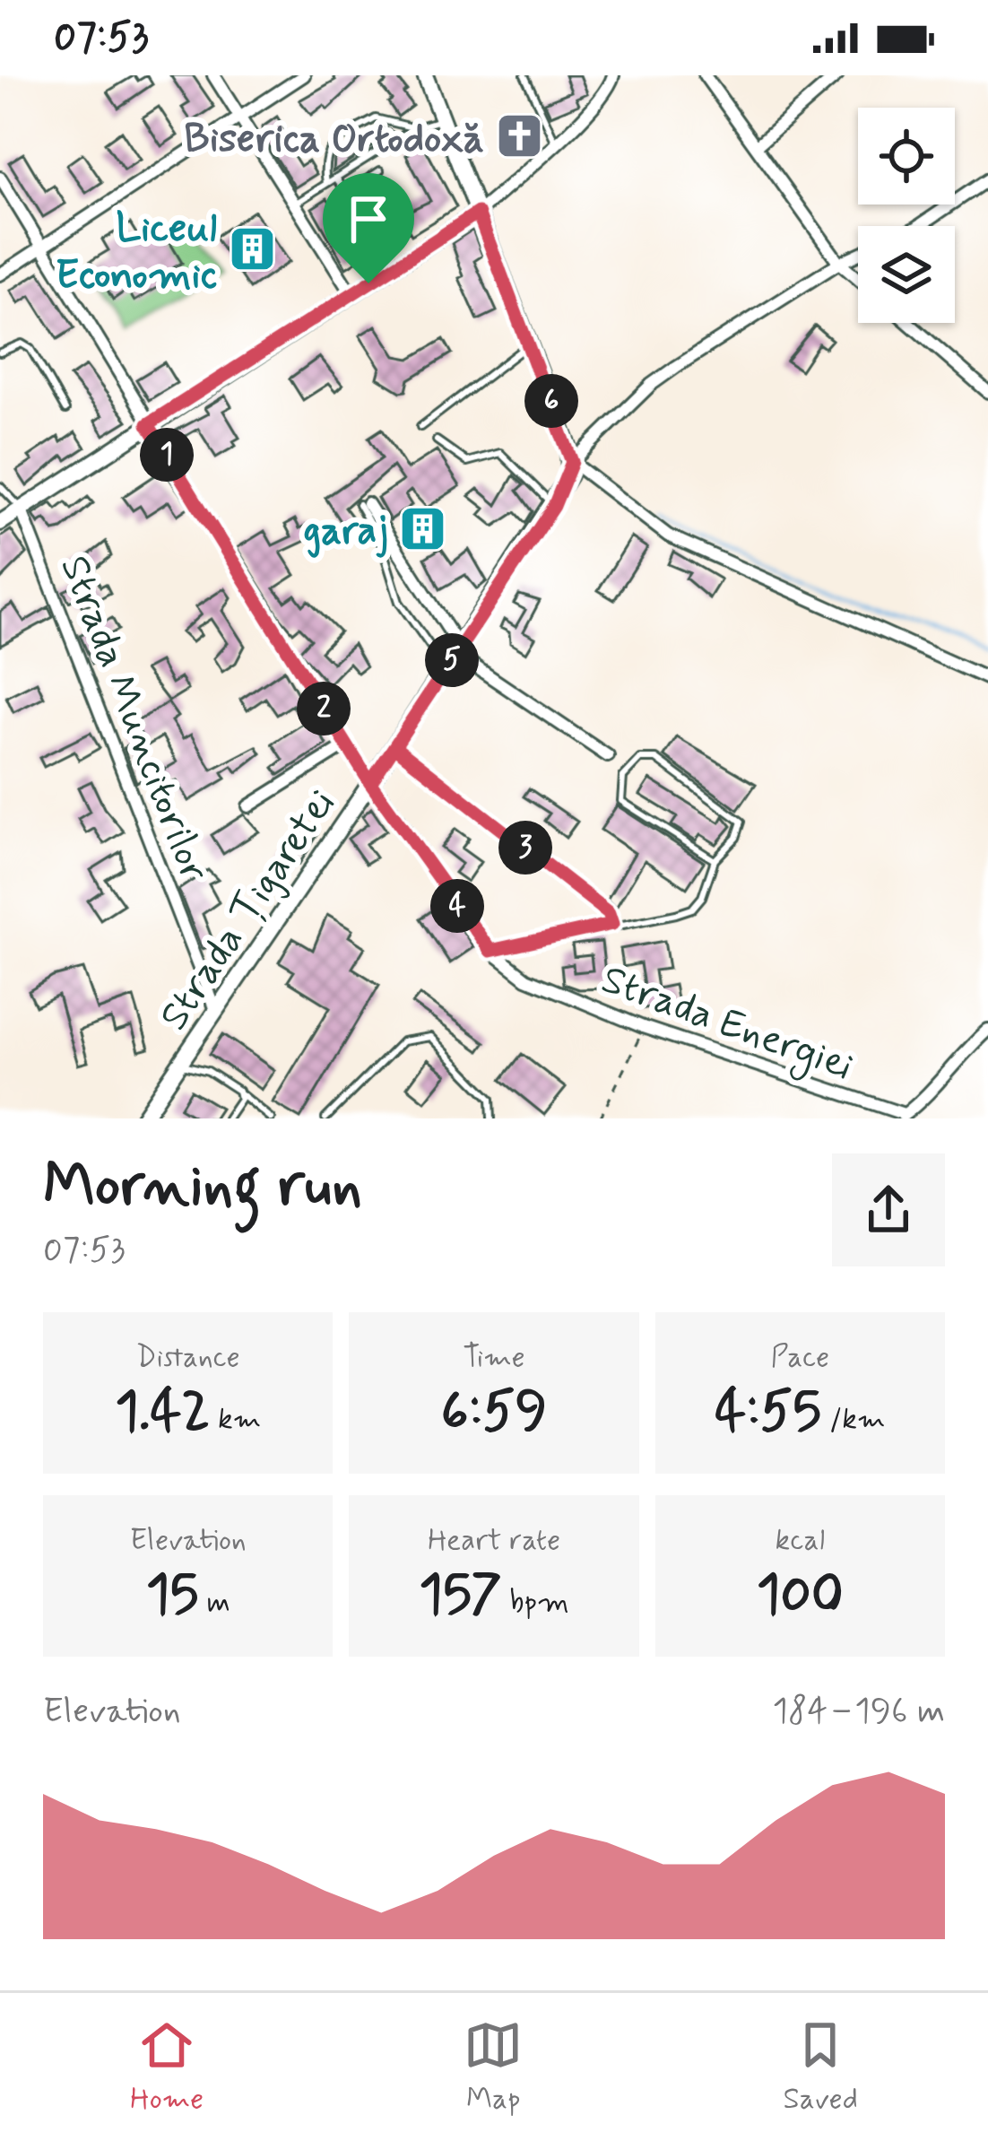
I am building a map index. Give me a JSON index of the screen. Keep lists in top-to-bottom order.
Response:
{
  "streets": {
    "main road": ["Strada Țigaretei"],
    "street": ["Strada Muncitorilor", "Strada Energiei"]
  },
  "crossings": [
    ["Strada Muncitorilor", "Strada Țigaretei"],
    ["Strada Țigaretei", "Strada Energiei"]
  ],
  "places": {
    "church": ["Biserica Ortodoxă"],
    "building": ["Liceul Economic", "garaj"]
  },
  "page": {
    "status": "07:53",
    "pins": [
      "6",
      "1",
      "5",
      "2",
      "3",
      "4"
    ],
    "heading": ["Morning run", "07:53"],
    "stats": [
      ["Distance", "1.42 km"],
      ["Time", "6:59"],
      ["Pace", "4:55 /km"],
      ["Elevation", "15 m"],
      ["Heart rate", "157 bpm"],
      ["kcal", "100"]
    ],
    "chart": ["Elevation", "184–196 m"],
    "tabs": ["Home", "Map", "Saved"]
  }
}
